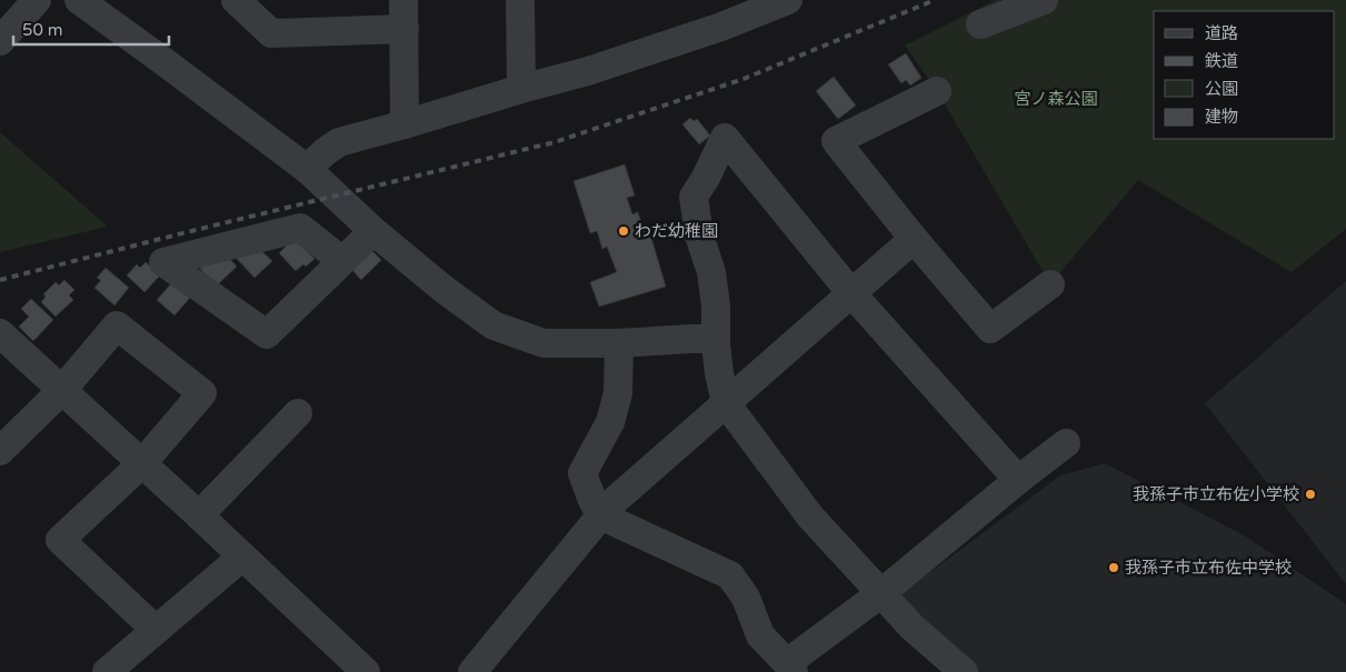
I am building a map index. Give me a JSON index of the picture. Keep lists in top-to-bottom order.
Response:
{
  "parks": ["宮ノ森公園"],
  "places": ["わだ幼稚園", "我孫子市立布佐小学校", "我孫子市立布佐中学校"],
  "legend": [
    "道路",
    "鉄道",
    "公園",
    "建物"
  ],
  "scale_bar": "50 m"
}
